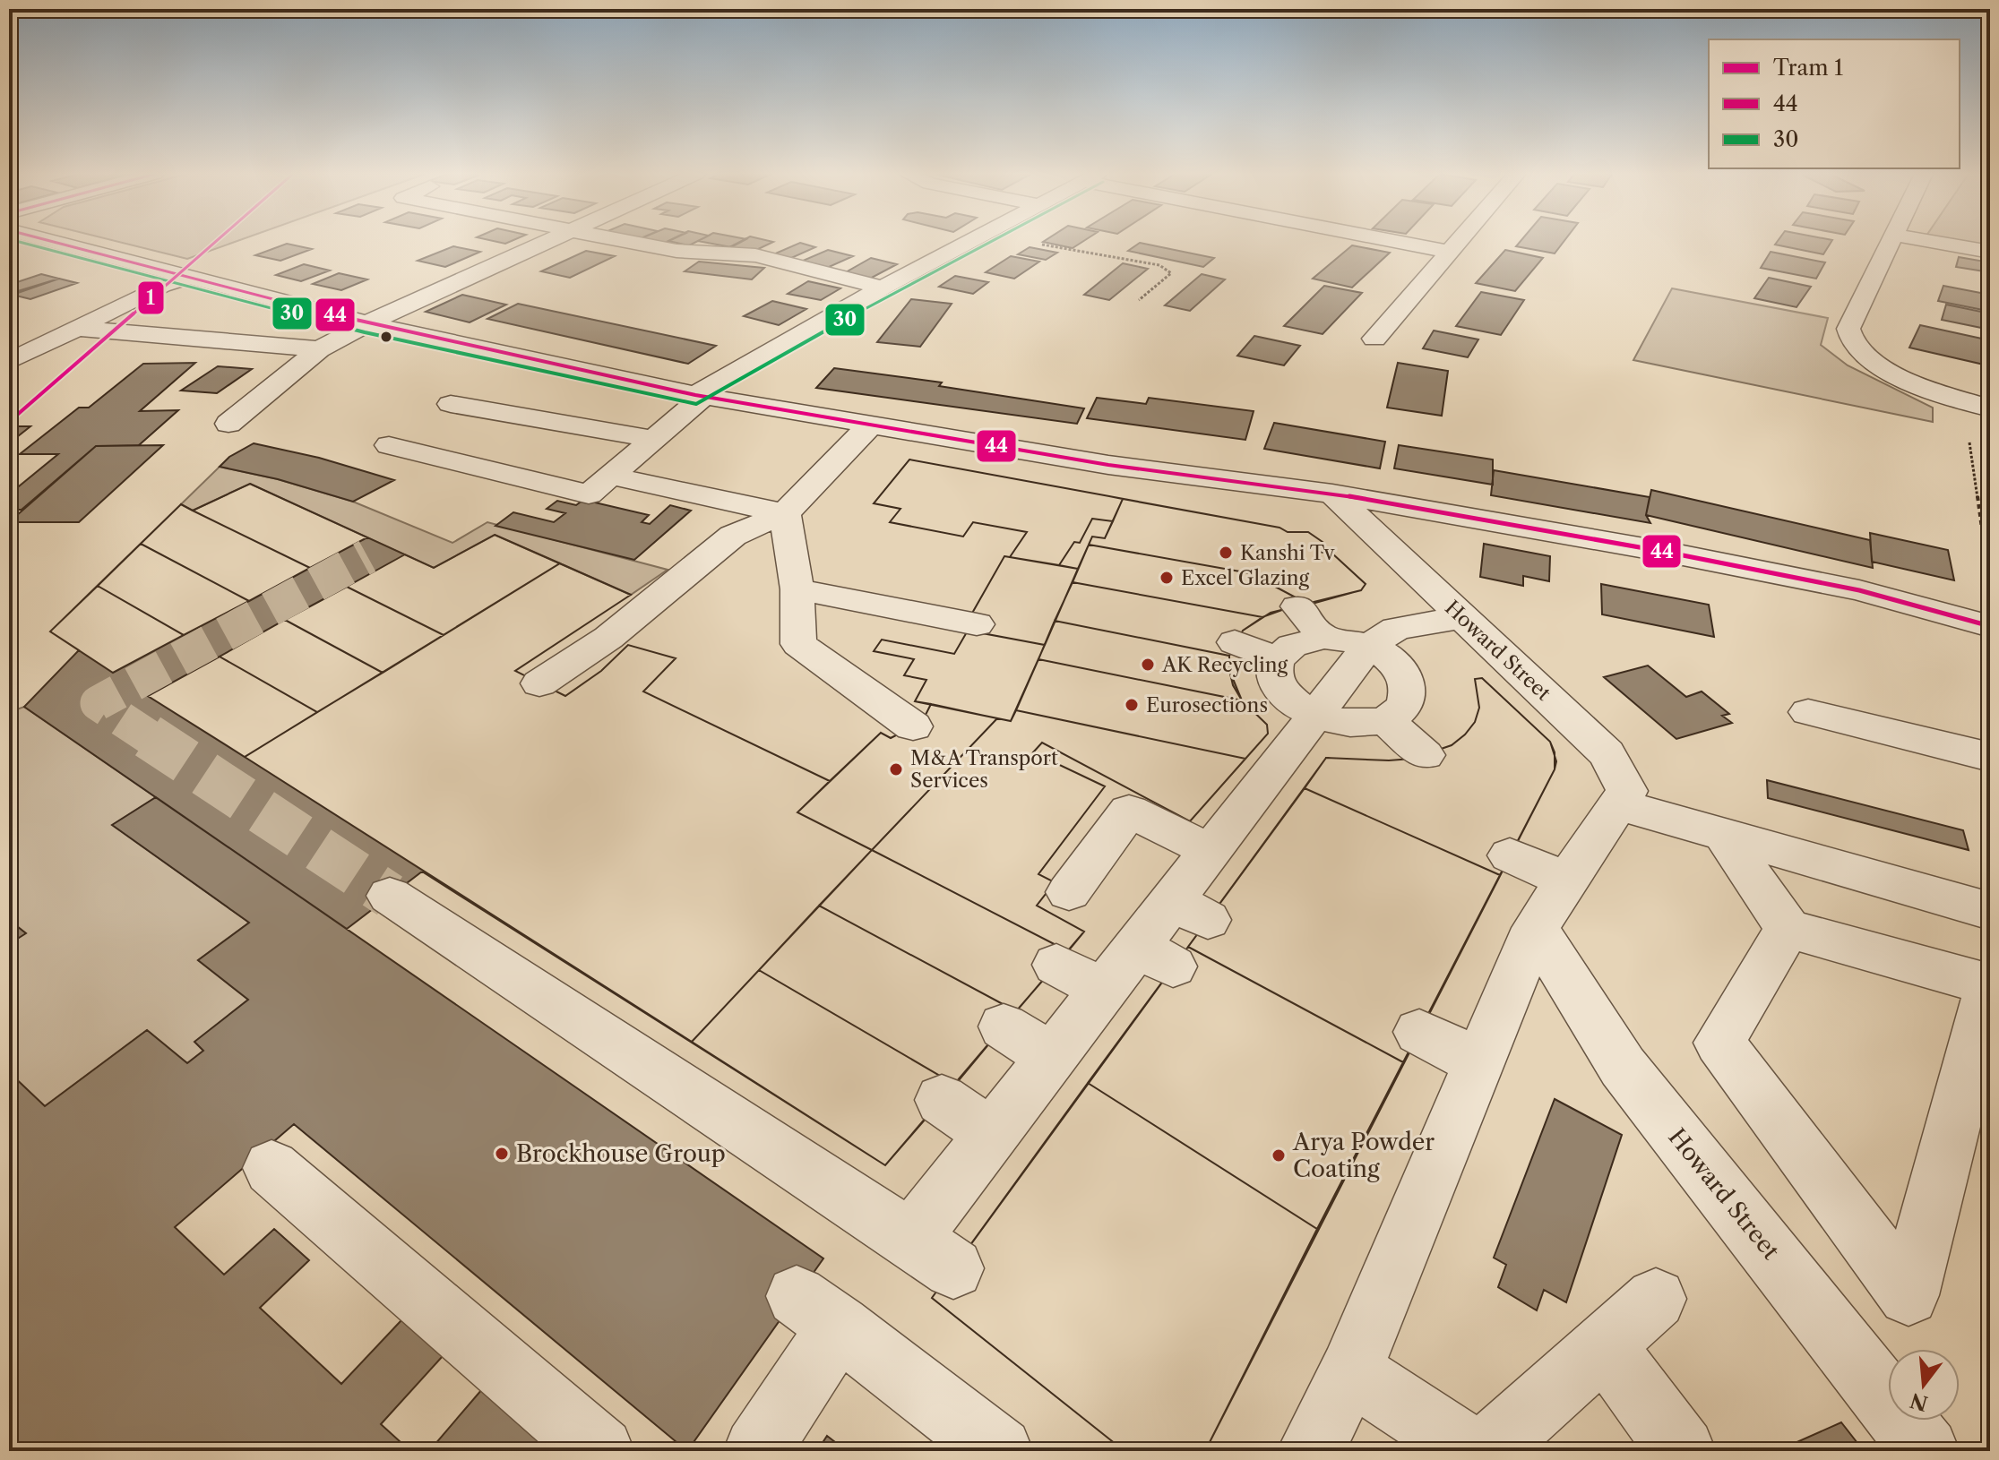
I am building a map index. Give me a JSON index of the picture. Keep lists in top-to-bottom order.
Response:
{
  "streets": {
    "street": ["Howard Street"]
  },
  "places": [
    "Kanshi Tv",
    "Excel Glazing",
    "AK Recycling",
    "Eurosections",
    "M&A Transport Services",
    "Brockhouse Group",
    "Arya Powder Coating"
  ],
  "lines": ["tram line 1", "transit line 44", "transit line 30"],
  "legend": ["Tram 1", "44", "30"],
  "north": "bottom"
}
